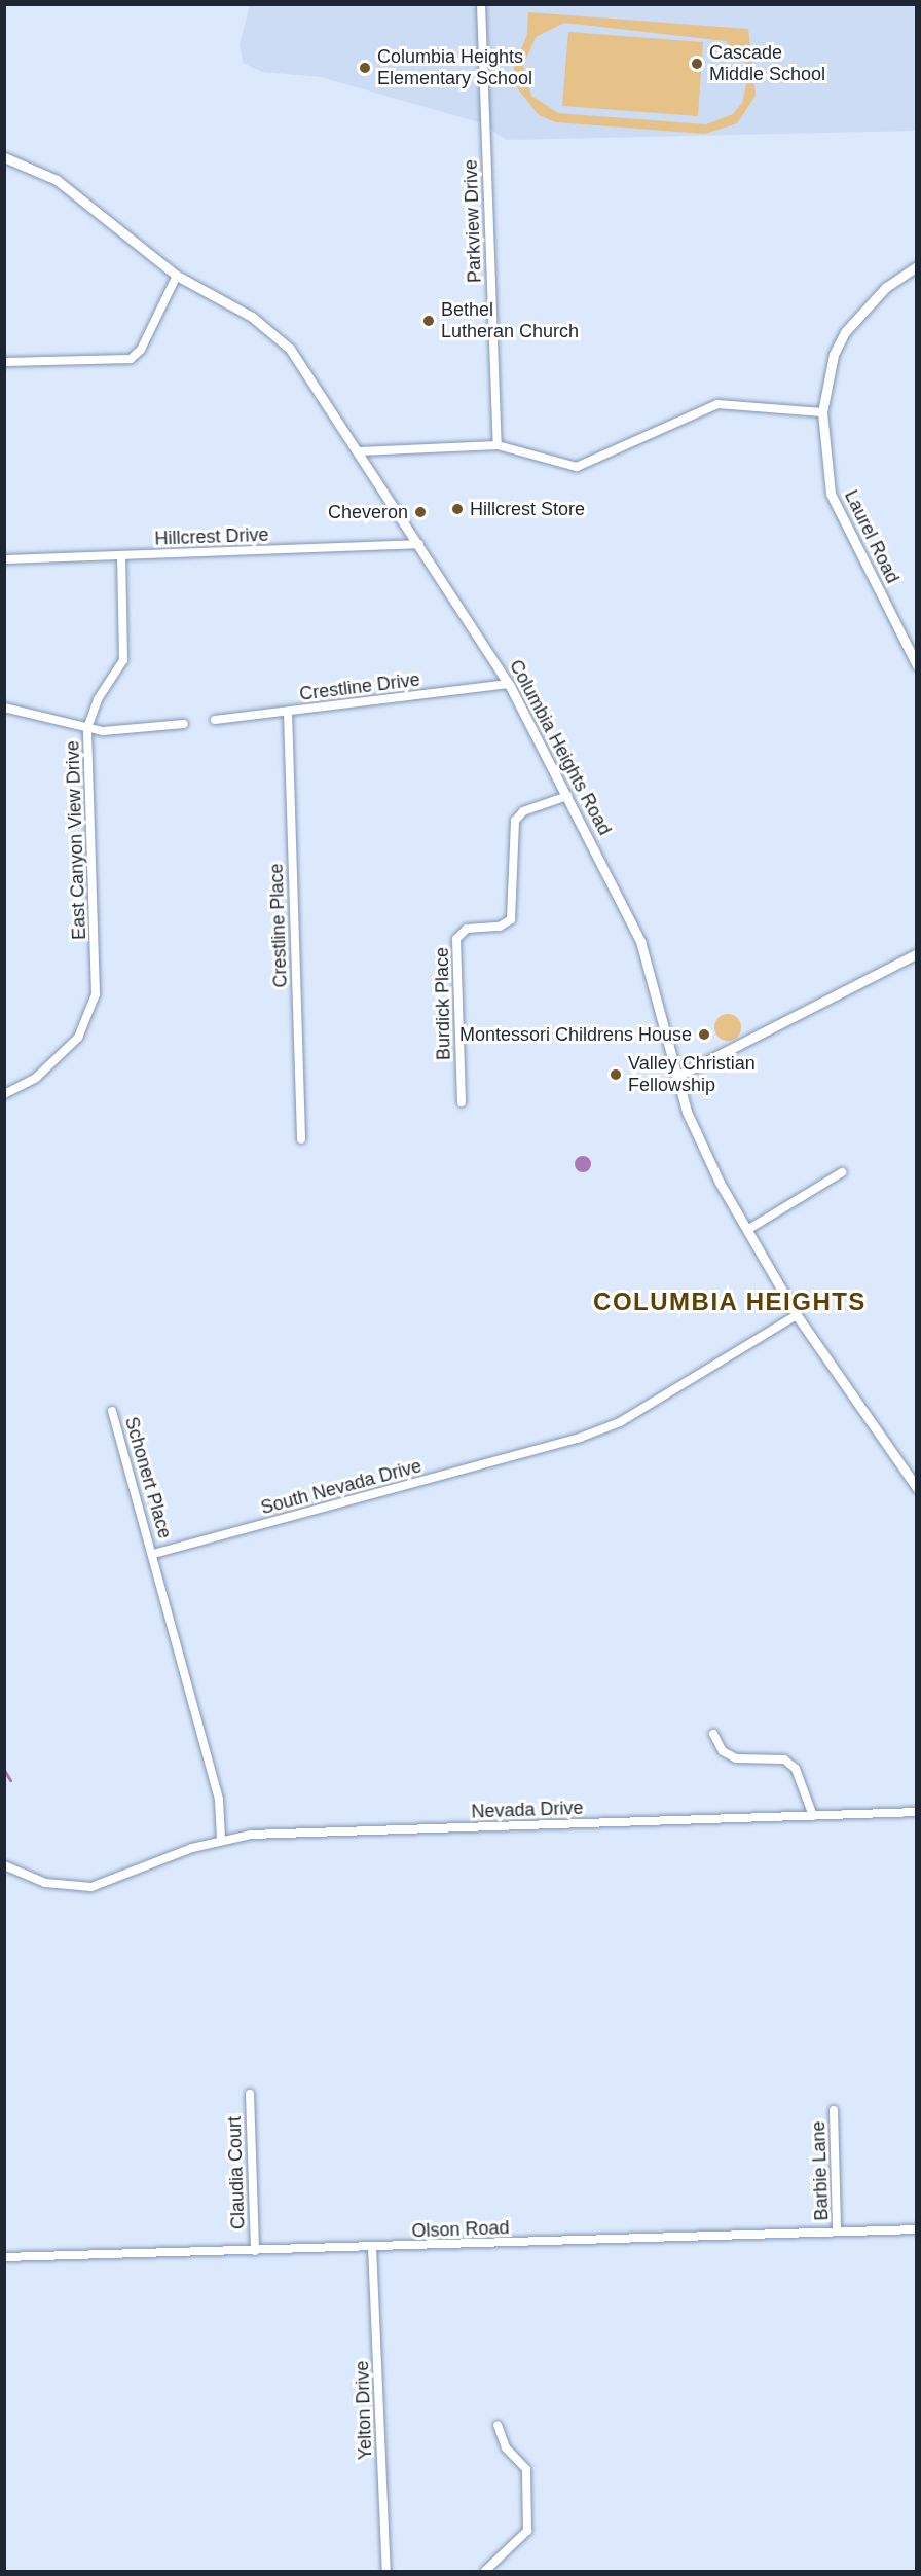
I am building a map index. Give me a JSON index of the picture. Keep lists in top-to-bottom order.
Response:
{
  "streets": {
    "street": [
      "Parkview Drive",
      "Hillcrest Drive",
      "Laurel Road",
      "Crestline Drive",
      "Columbia Heights Road",
      "East Canyon View Drive",
      "Crestline Place",
      "Burdick Place",
      "Schonert Place",
      "South Nevada Drive",
      "Nevada Drive",
      "Barbie Lane",
      "Claudia Court",
      "Olson Road",
      "Yelton Drive"
    ]
  },
  "crossings": [
    ["Hillcrest Drive", "Columbia Heights Road"],
    ["Hillcrest Drive", "East Canyon View Drive"],
    ["Crestline Drive", "Columbia Heights Road"],
    ["Crestline Drive", "Crestline Place"],
    ["Columbia Heights Road", "Burdick Place"],
    ["Columbia Heights Road", "South Nevada Drive"],
    ["Schonert Place", "South Nevada Drive"],
    ["Barbie Lane", "Olson Road"],
    ["Claudia Court", "Olson Road"],
    ["Olson Road", "Yelton Drive"]
  ],
  "districts": ["COLUMBIA HEIGHTS"],
  "places": [
    "Cascade Middle School",
    "Columbia Heights Elementary School",
    "Bethel Lutheran Church",
    "Hillcrest Store",
    "Cheveron",
    "Montessori Childrens House",
    "Valley Christian Fellowship"
  ]
}
